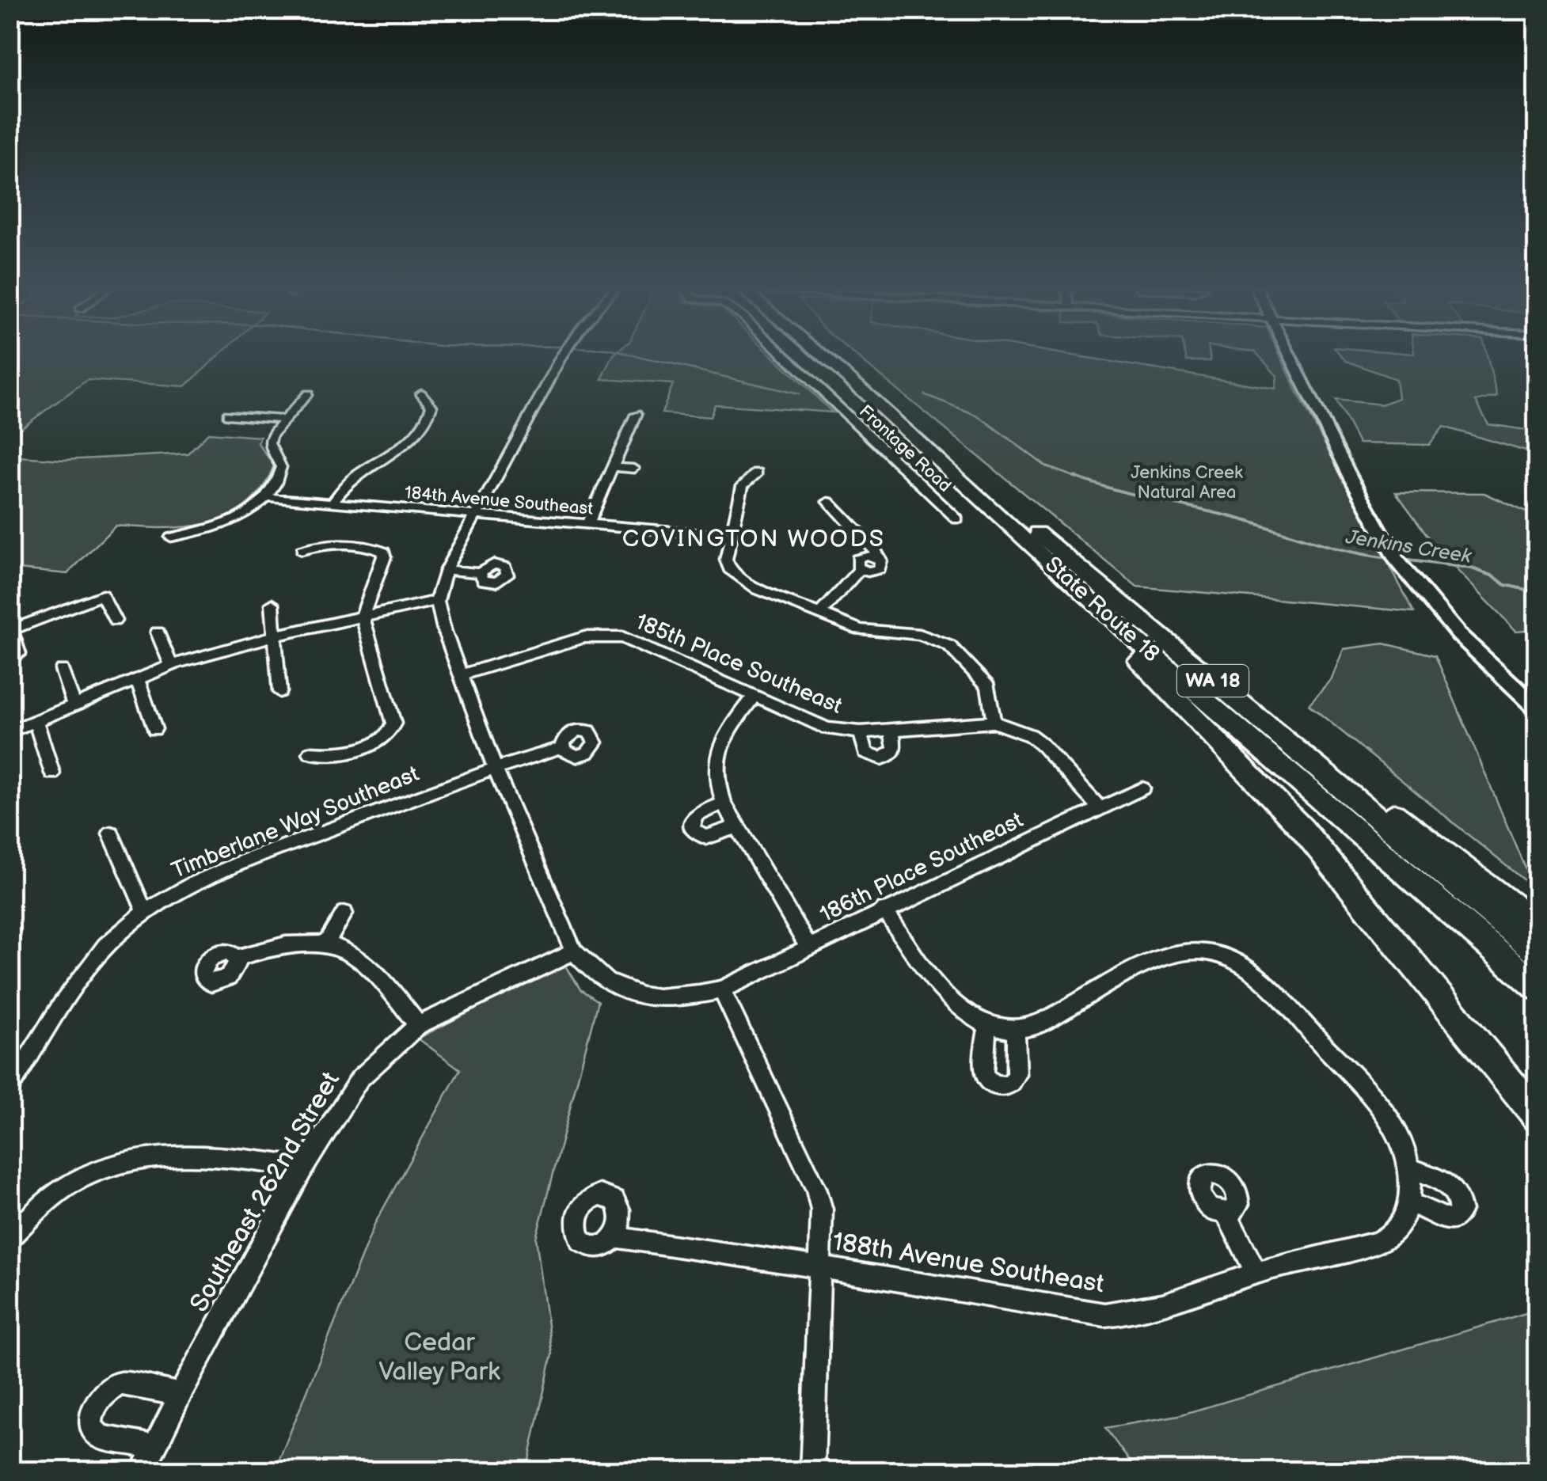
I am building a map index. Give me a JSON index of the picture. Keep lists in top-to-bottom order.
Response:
{
  "streets": {
    "highway": ["State Route 18", "WA 18"],
    "street": [
      "Frontage Road",
      "184th Avenue Southeast",
      "185th Place Southeast",
      "Timberlane Way Southeast",
      "186th Place Southeast",
      "Southeast 262nd Street",
      "188th Avenue Southeast"
    ]
  },
  "crossings": [
    ["186th Place Southeast", "Southeast 262nd Street"]
  ],
  "districts": ["COVINGTON WOODS"],
  "water": ["Jenkins Creek"],
  "parks": ["Jenkins Creek Natural Area", "Cedar Valley Park"]
}
